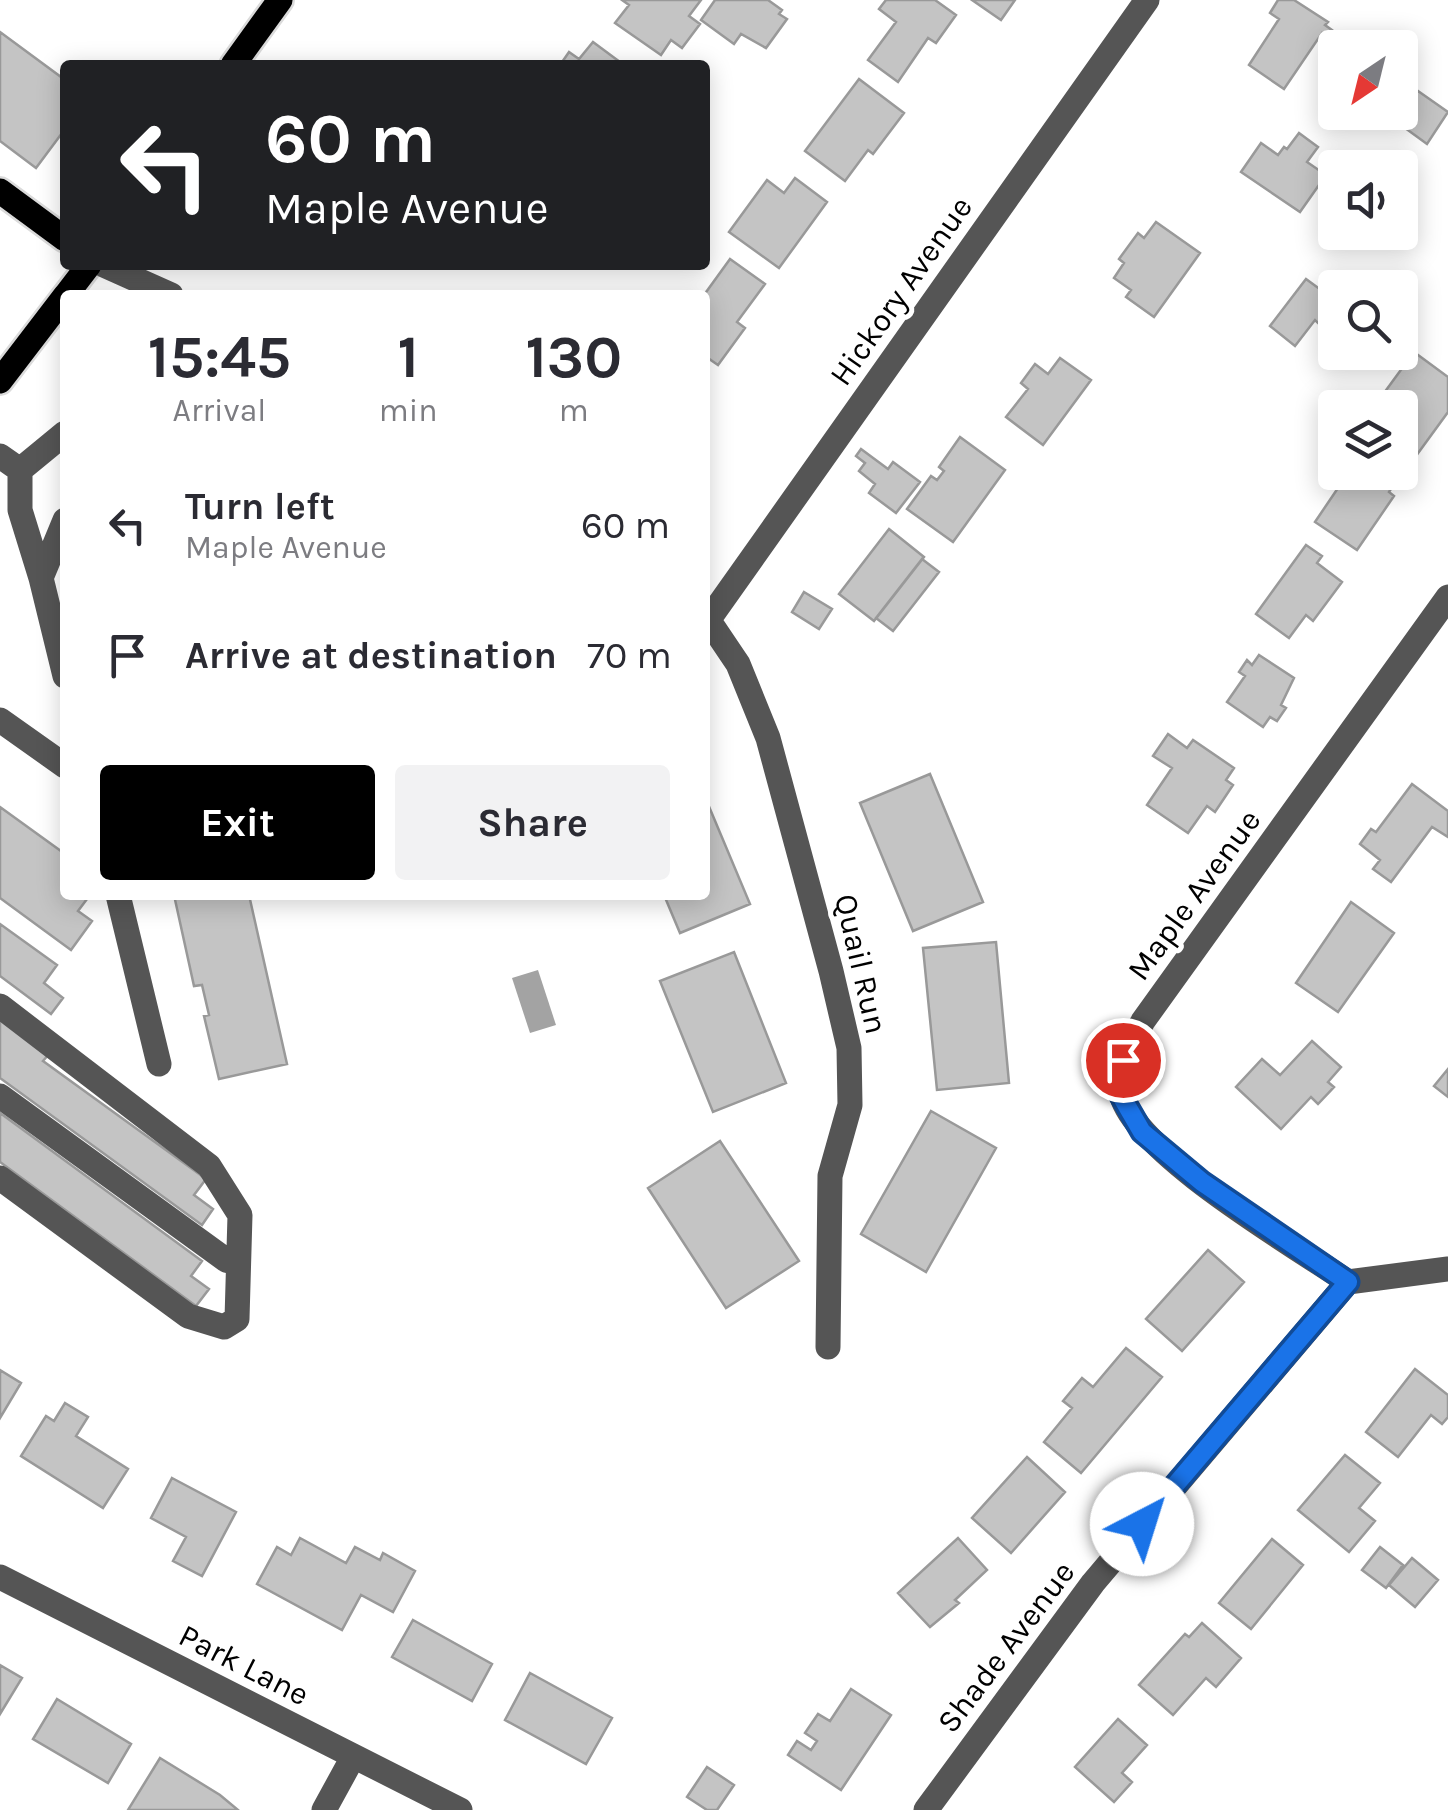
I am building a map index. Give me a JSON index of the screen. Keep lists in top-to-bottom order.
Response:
{
  "streets": {
    "street": [
      "Hickory Avenue",
      "Maple Avenue",
      "Quail Run",
      "Shade Avenue",
      "Park Lane"
    ]
  },
  "crossings": [
    ["Maple Avenue", "Shade Avenue"]
  ],
  "north": "bottom left",
  "page": {
    "turn": ["60 m", "Maple Avenue"],
    "eta": [
      "15:45",
      "Arrival",
      "1",
      "min",
      "130",
      "m"
    ],
    "list": [
      {
        "name": "Turn left",
        "note": "Maple Avenue",
        "value": "60 m"
      },
      {
        "name": "Arrive at destination",
        "value": "70 m"
      }
    ],
    "buttons": ["Exit", "Share"]
  }
}
